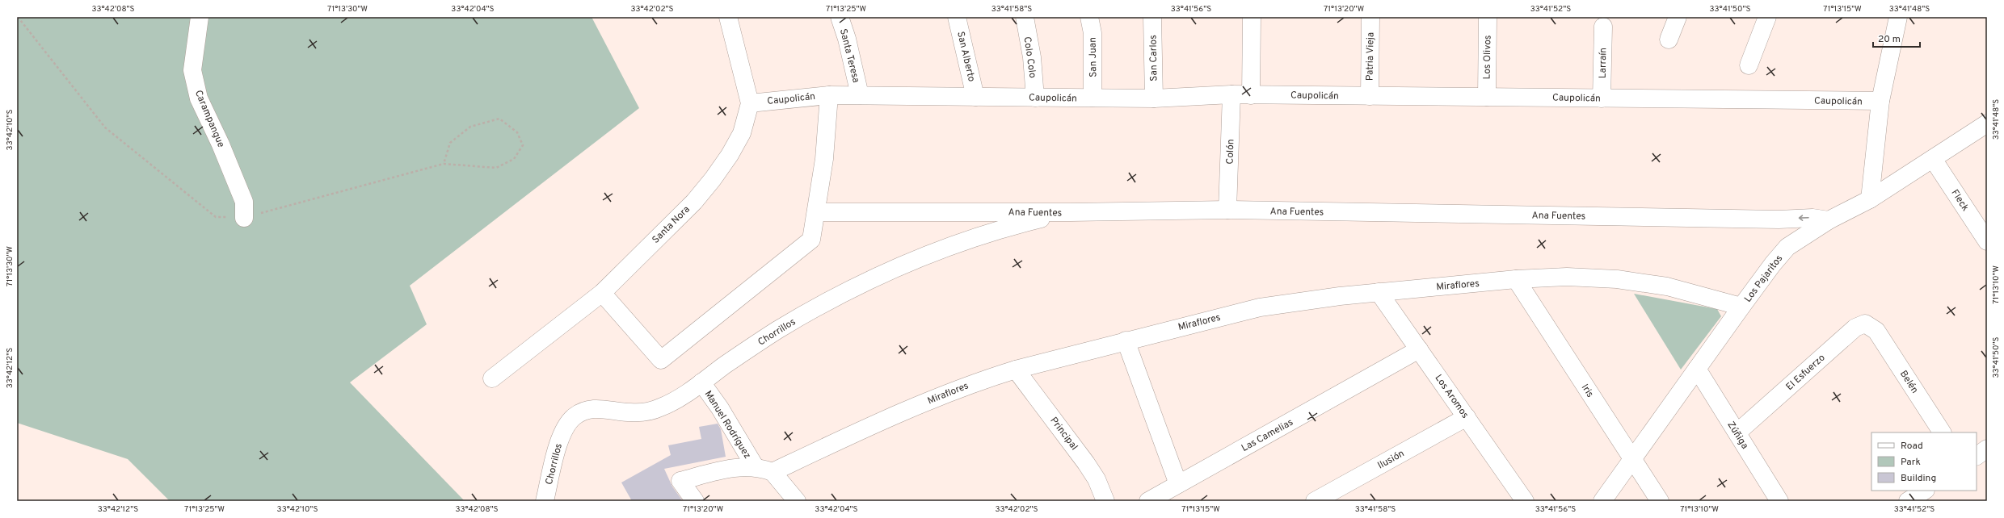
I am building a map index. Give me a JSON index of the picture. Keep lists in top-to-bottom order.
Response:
{
  "streets": {
    "street": [
      "Santa Teresa",
      "San Alberto",
      "Patria Vieja",
      "Colo Colo",
      "San Juan",
      "Los Olivos",
      "San Carlos",
      "Larraín",
      "Caupolicán",
      "Carampangue",
      "Colón",
      "Fleck",
      "Ana Fuentes",
      "Santa Nora",
      "Los Pajaritos",
      "Miraflores",
      "Chorrillos",
      "El Esfuerzo",
      "Belén",
      "Iris",
      "Los Aromos",
      "Manuel Rodríguez",
      "Principal",
      "Las Camelias",
      "Zúñiga",
      "Ilusión"
    ]
  },
  "crossings": [
    ["Santa Teresa", "Caupolicán"],
    ["San Alberto", "Caupolicán"],
    ["Patria Vieja", "Caupolicán"],
    ["Colo Colo", "Caupolicán"],
    ["San Juan", "Caupolicán"],
    ["Los Olivos", "Caupolicán"],
    ["San Carlos", "Caupolicán"],
    ["Larraín", "Caupolicán"],
    ["Caupolicán", "Colón"],
    ["Caupolicán", "Santa Nora"],
    ["Colón", "Ana Fuentes"],
    ["Fleck", "Los Pajaritos"],
    ["Ana Fuentes", "Los Pajaritos"],
    ["Ana Fuentes", "Chorrillos"],
    ["Los Pajaritos", "Miraflores"],
    ["Los Pajaritos", "Iris"],
    ["Los Pajaritos", "Zúñiga"],
    ["Miraflores", "Iris"],
    ["Miraflores", "Los Aromos"],
    ["Miraflores", "Principal"],
    ["Chorrillos", "Manuel Rodríguez"],
    ["El Esfuerzo", "Belén"],
    ["El Esfuerzo", "Zúñiga"],
    ["Los Aromos", "Las Camelias"],
    ["Los Aromos", "Ilusión"]
  ],
  "legend": ["Road", "Park", "Building"],
  "scale_bar": "20 m",
  "coordinates": [
    "33°42'08\"S",
    "71°13'30\"W",
    "33°42'04\"S",
    "33°42'02\"S",
    "71°13'25\"W",
    "33°41'58\"S",
    "33°41'56\"S",
    "71°13'20\"W",
    "33°41'52\"S",
    "33°41'50\"S",
    "71°13'15\"W",
    "33°41'48\"S",
    "33°42'10\"S",
    "71°13'10\"W",
    "33°42'12\"S"
  ]
}
